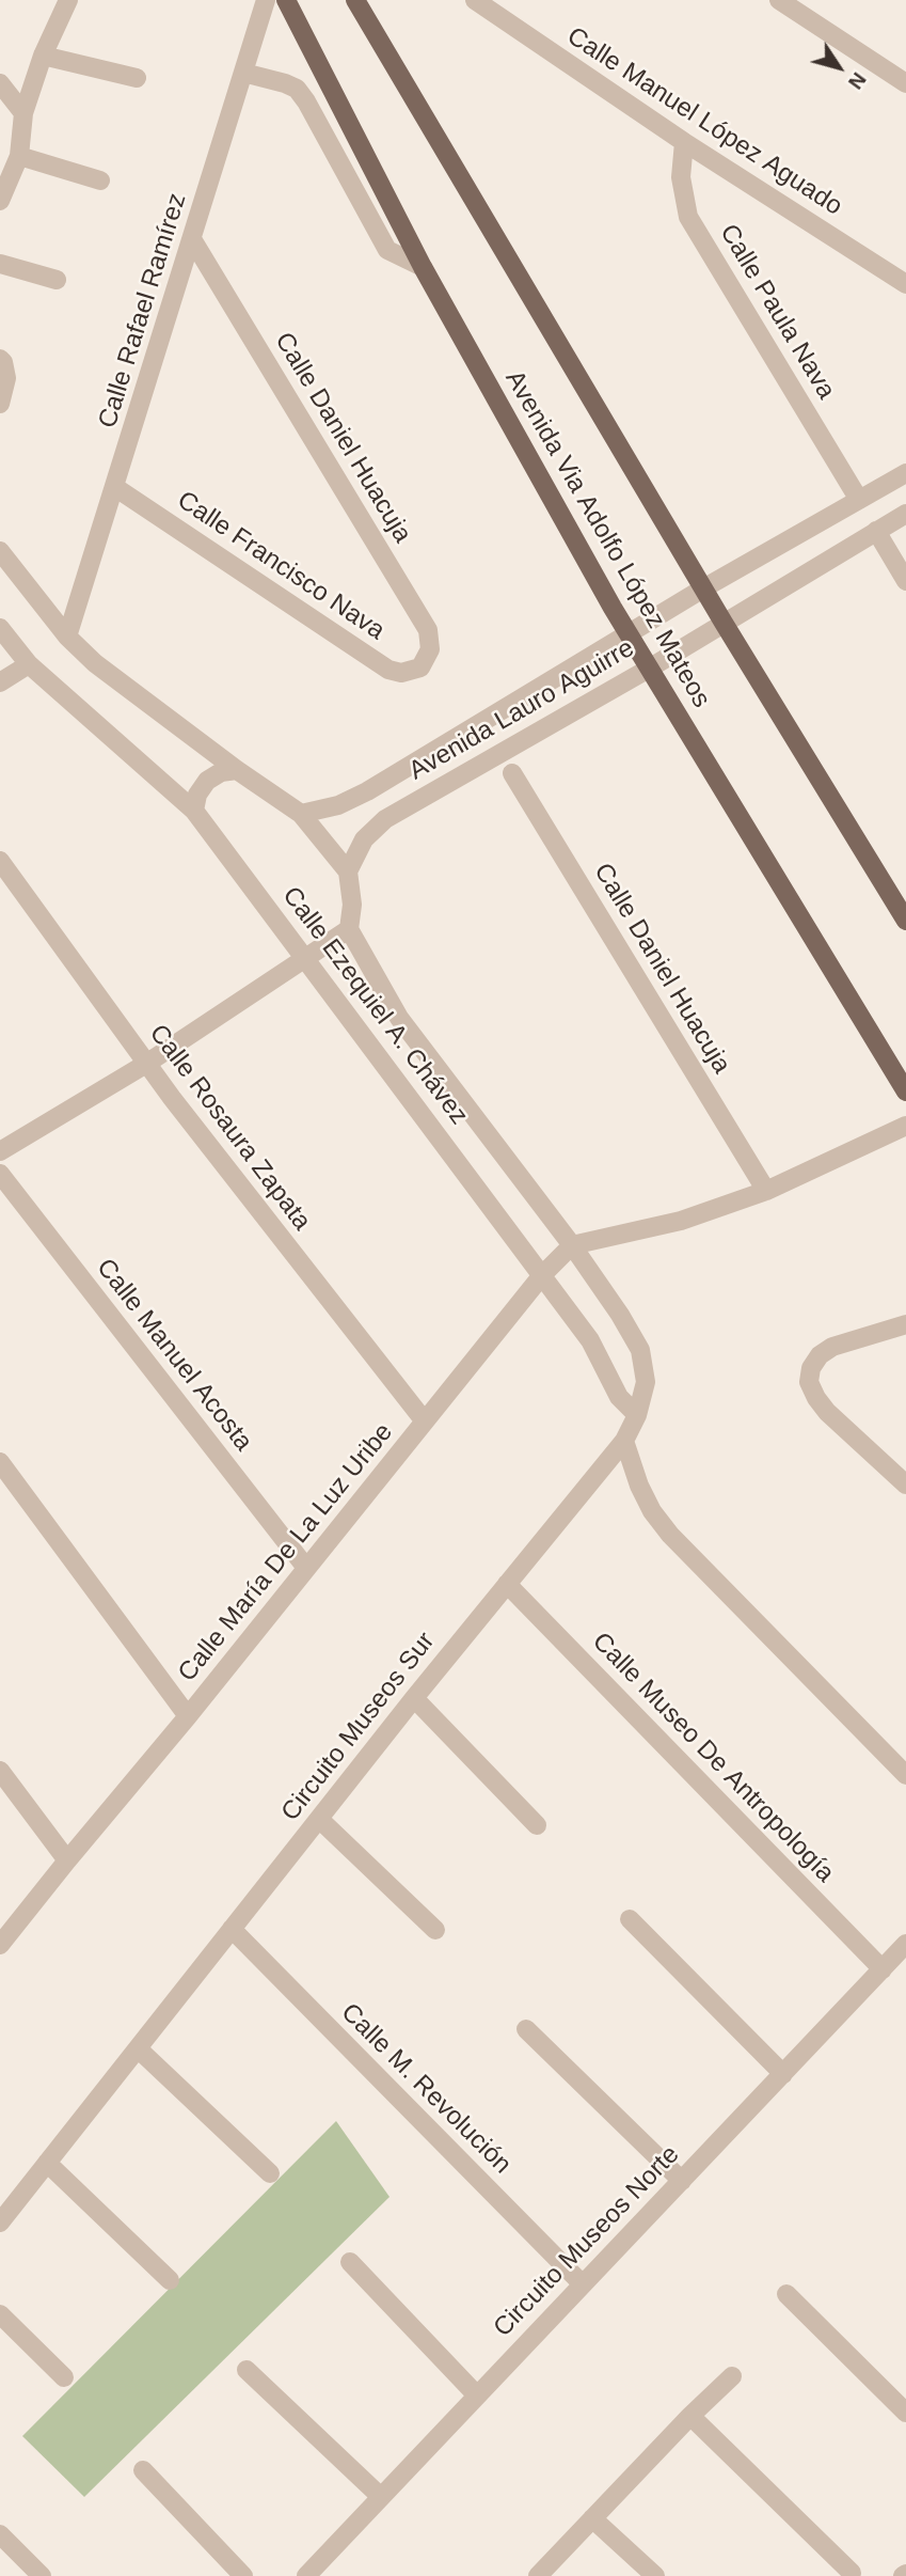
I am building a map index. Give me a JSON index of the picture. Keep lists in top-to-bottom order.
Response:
{
  "streets": {
    "main road": ["Avenida Via Adolfo López Mateos"],
    "street": [
      "Calle Manuel López Aguado",
      "Calle Rafael Ramírez",
      "Calle Paula Nava",
      "Calle Daniel Huacuja",
      "Calle Francisco Nava",
      "Avenida Lauro Aguirre",
      "Calle Ezequiel A. Chávez",
      "Calle Rosaura Zapata",
      "Calle Manuel Acosta",
      "Calle María De La Luz Uribe",
      "Circuito Museos Sur",
      "Calle Museo De Antropología",
      "Calle M. Revolución",
      "Circuito Museos Norte"
    ]
  },
  "crossings": [
    ["Calle Manuel López Aguado", "Calle Paula Nava"],
    ["Calle Rafael Ramírez", "Calle Daniel Huacuja"],
    ["Calle Rafael Ramírez", "Calle Francisco Nava"],
    ["Calle Paula Nava", "Avenida Lauro Aguirre"],
    ["Calle Daniel Huacuja", "Calle Francisco Nava"],
    ["Avenida Via Adolfo López Mateos", "Avenida Lauro Aguirre"],
    ["Calle Ezequiel A. Chávez", "Calle María De La Luz Uribe"],
    ["Calle Ezequiel A. Chávez", "Circuito Museos Sur"],
    ["Calle Rosaura Zapata", "Calle María De La Luz Uribe"],
    ["Calle Manuel Acosta", "Calle María De La Luz Uribe"],
    ["Calle María De La Luz Uribe", "Circuito Museos Sur"],
    ["Circuito Museos Sur", "Calle Museo De Antropología"],
    ["Circuito Museos Sur", "Calle M. Revolución"],
    ["Calle Museo De Antropología", "Circuito Museos Norte"],
    ["Calle M. Revolución", "Circuito Museos Norte"]
  ],
  "north": "bottom right"
}
